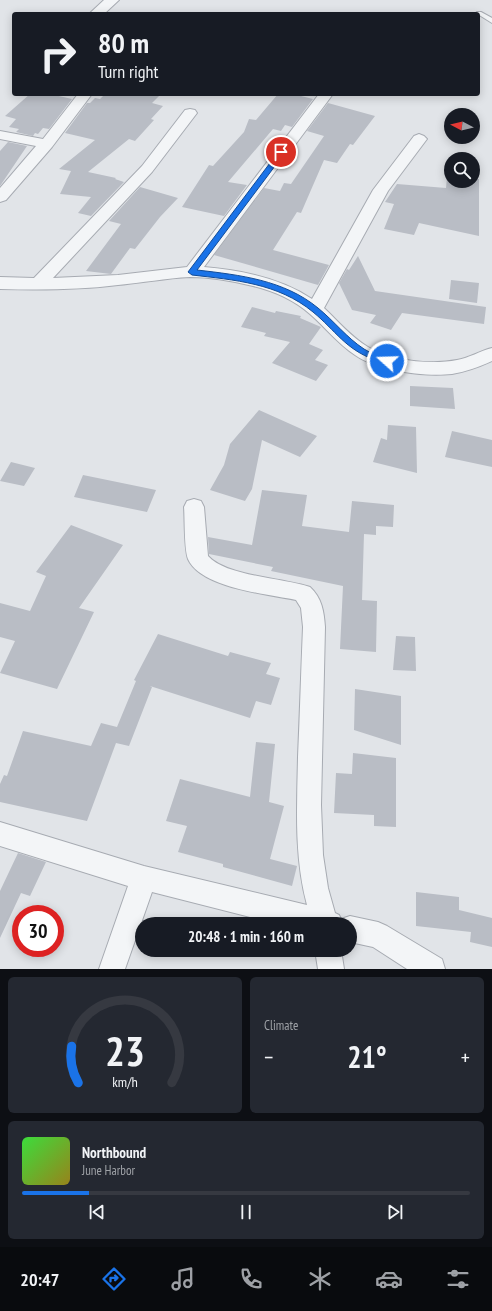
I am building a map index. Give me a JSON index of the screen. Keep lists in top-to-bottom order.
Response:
{
  "north": "left",
  "page": {
    "turn": ["80 m", "Turn right"],
    "limit": "30",
    "trip": "20:48 · 1 min · 160 m",
    "tile": "Climate",
    "heat": ["−", "21°", "+"],
    "song": ["Northbound", "June Harbor"],
    "tabs": "20:47",
    "gauge": ["23", "km/h"]
  }
}
